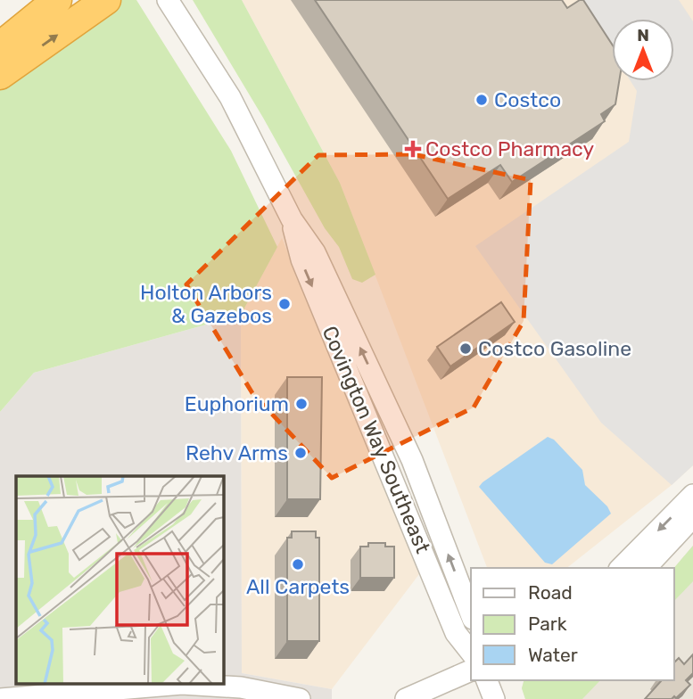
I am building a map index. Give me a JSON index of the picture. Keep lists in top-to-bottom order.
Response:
{
  "streets": {
    "street": ["Covington Way Southeast"]
  },
  "places": {
    "other": [
      "Costco",
      "Holton Arbors & Gazebos",
      "Costco Gasoline",
      "Euphorium",
      "Rehv Arms",
      "All Carpets"
    ],
    "health": ["Costco Pharmacy"]
  },
  "legend": ["Road", "Park", "Water"],
  "north": "top"
}
